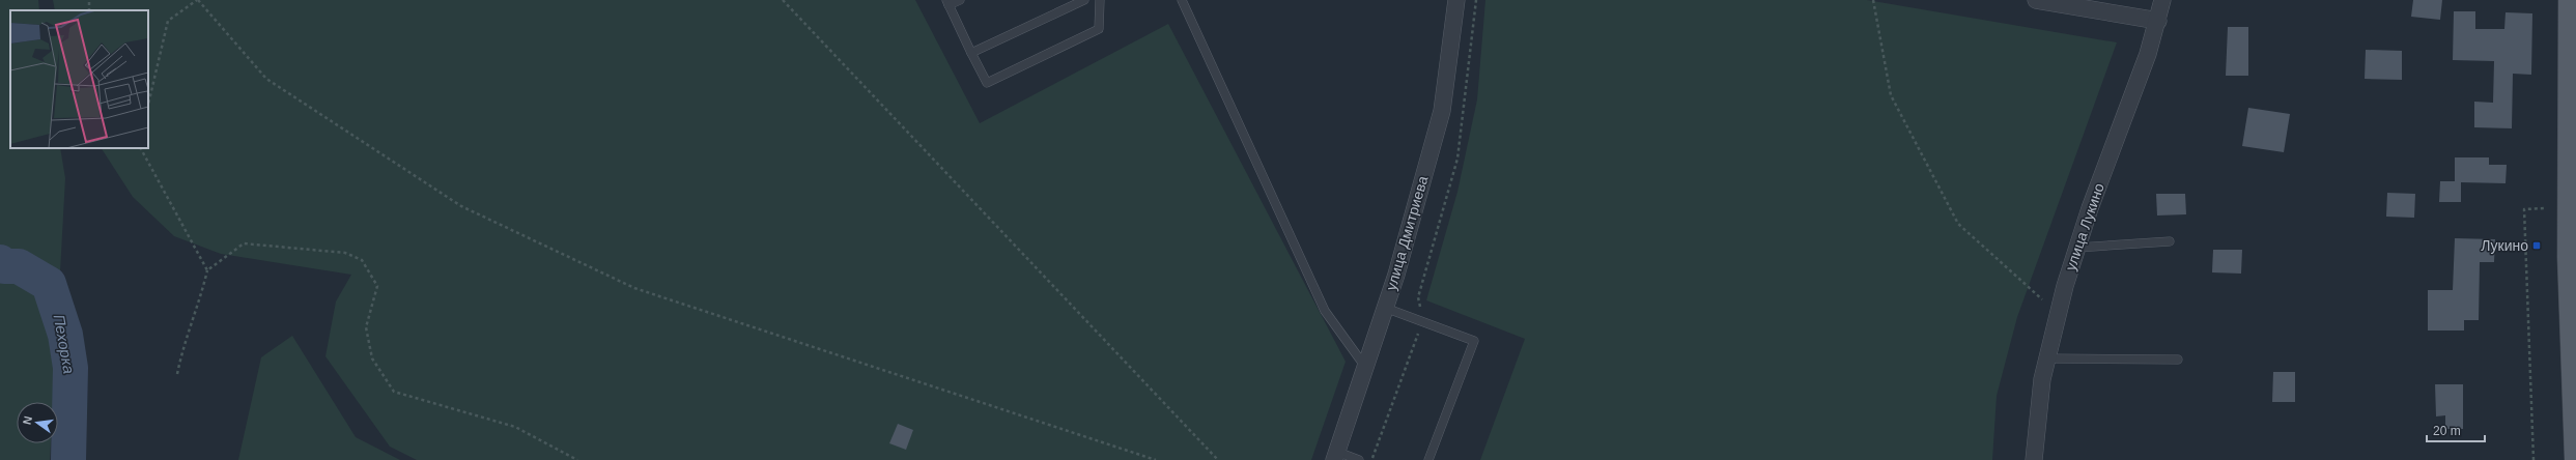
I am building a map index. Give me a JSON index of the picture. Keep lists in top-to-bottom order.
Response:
{
  "streets": {
    "street": ["улица Лукино", "улица Дмитриева"]
  },
  "water": ["Пехорка"],
  "places": {
    "transit": ["Лукино"]
  },
  "scale_bar": "20 m",
  "north": "left"
}
